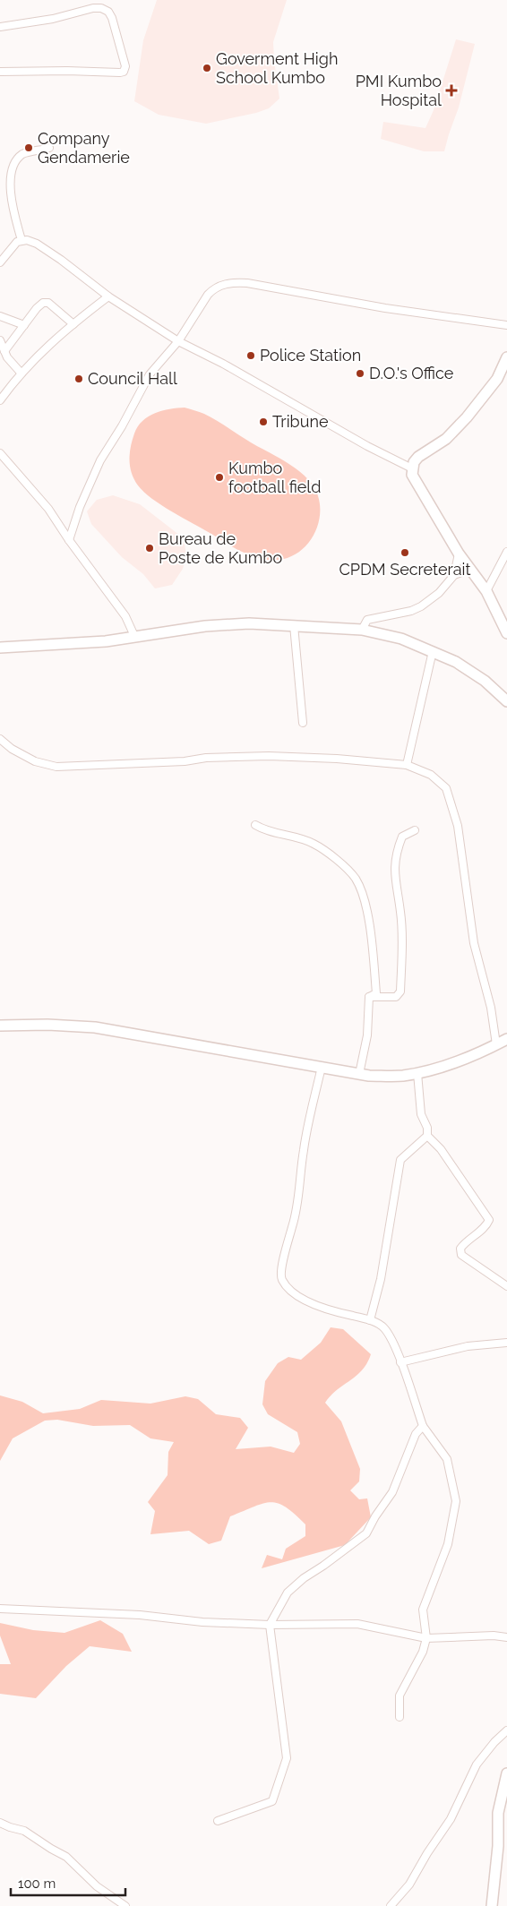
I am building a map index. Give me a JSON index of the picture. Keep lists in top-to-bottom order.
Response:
{
  "places": {
    "other": [
      "Goverment High School Kumbo",
      "Company Gendamerie",
      "Police Station",
      "D.O.'s Office",
      "Council Hall",
      "Tribune",
      "Kumbo football field",
      "Bureau de Poste de Kumbo",
      "CPDM Secreterait"
    ],
    "health": ["PMI Kumbo Hospital"]
  },
  "scale_bar": "100 m"
}
